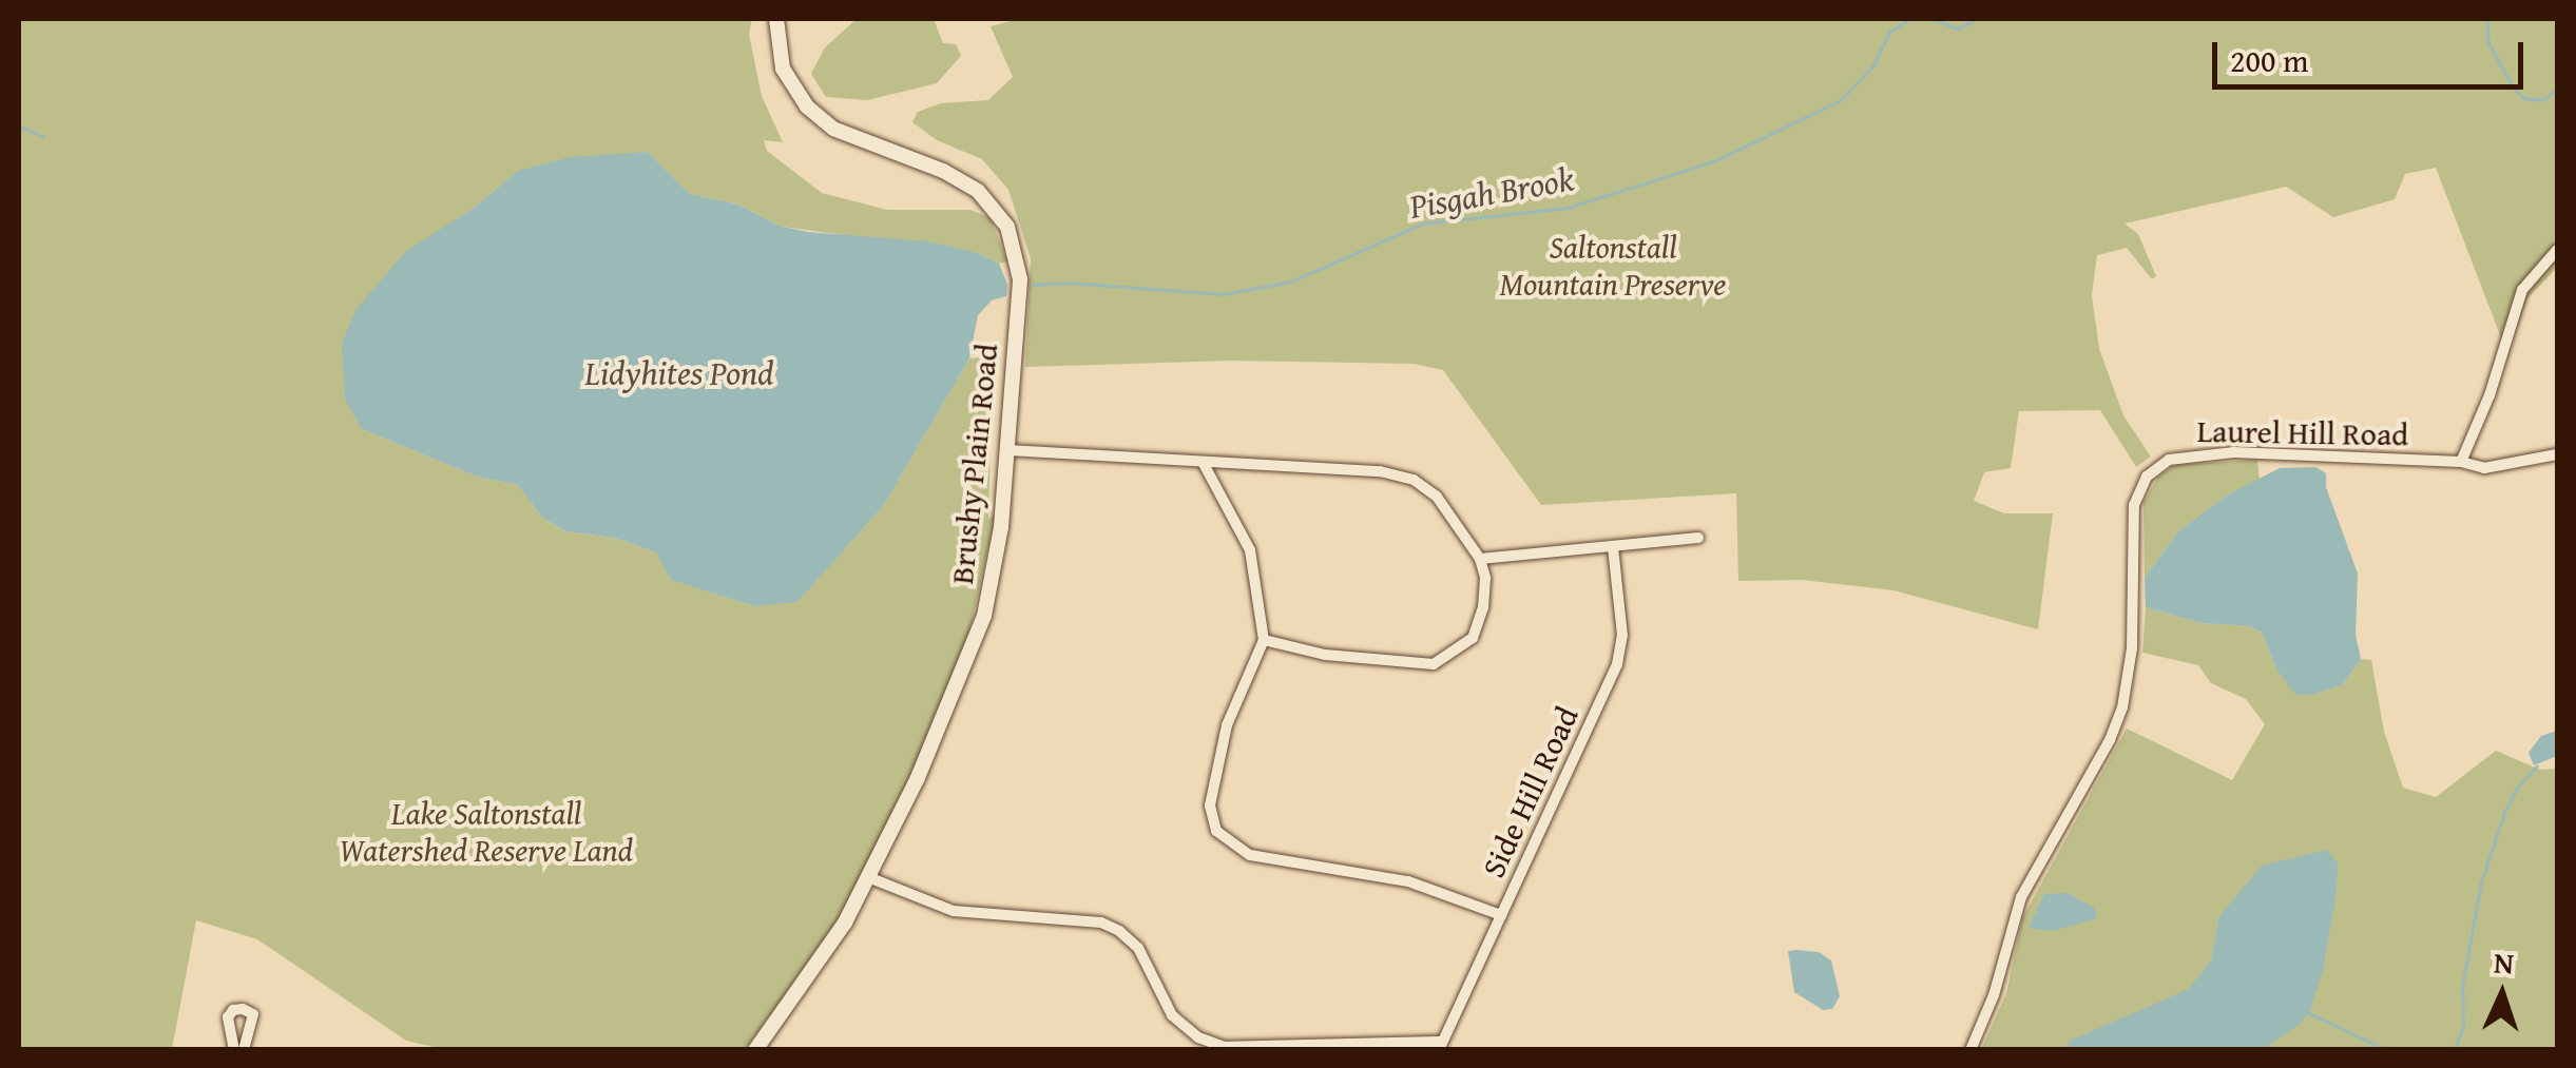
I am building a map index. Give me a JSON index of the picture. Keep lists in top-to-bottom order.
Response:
{
  "streets": {
    "main road": ["Brushy Plain Road"],
    "street": ["Laurel Hill Road", "Side Hill Road"]
  },
  "water": ["Pisgah Brook", "Lidyhites Pond"],
  "parks": ["Saltonstall Mountain Preserve", "Lake Saltonstall Watershed Reserve Land"],
  "scale_bar": "200 m",
  "north": "top"
}
